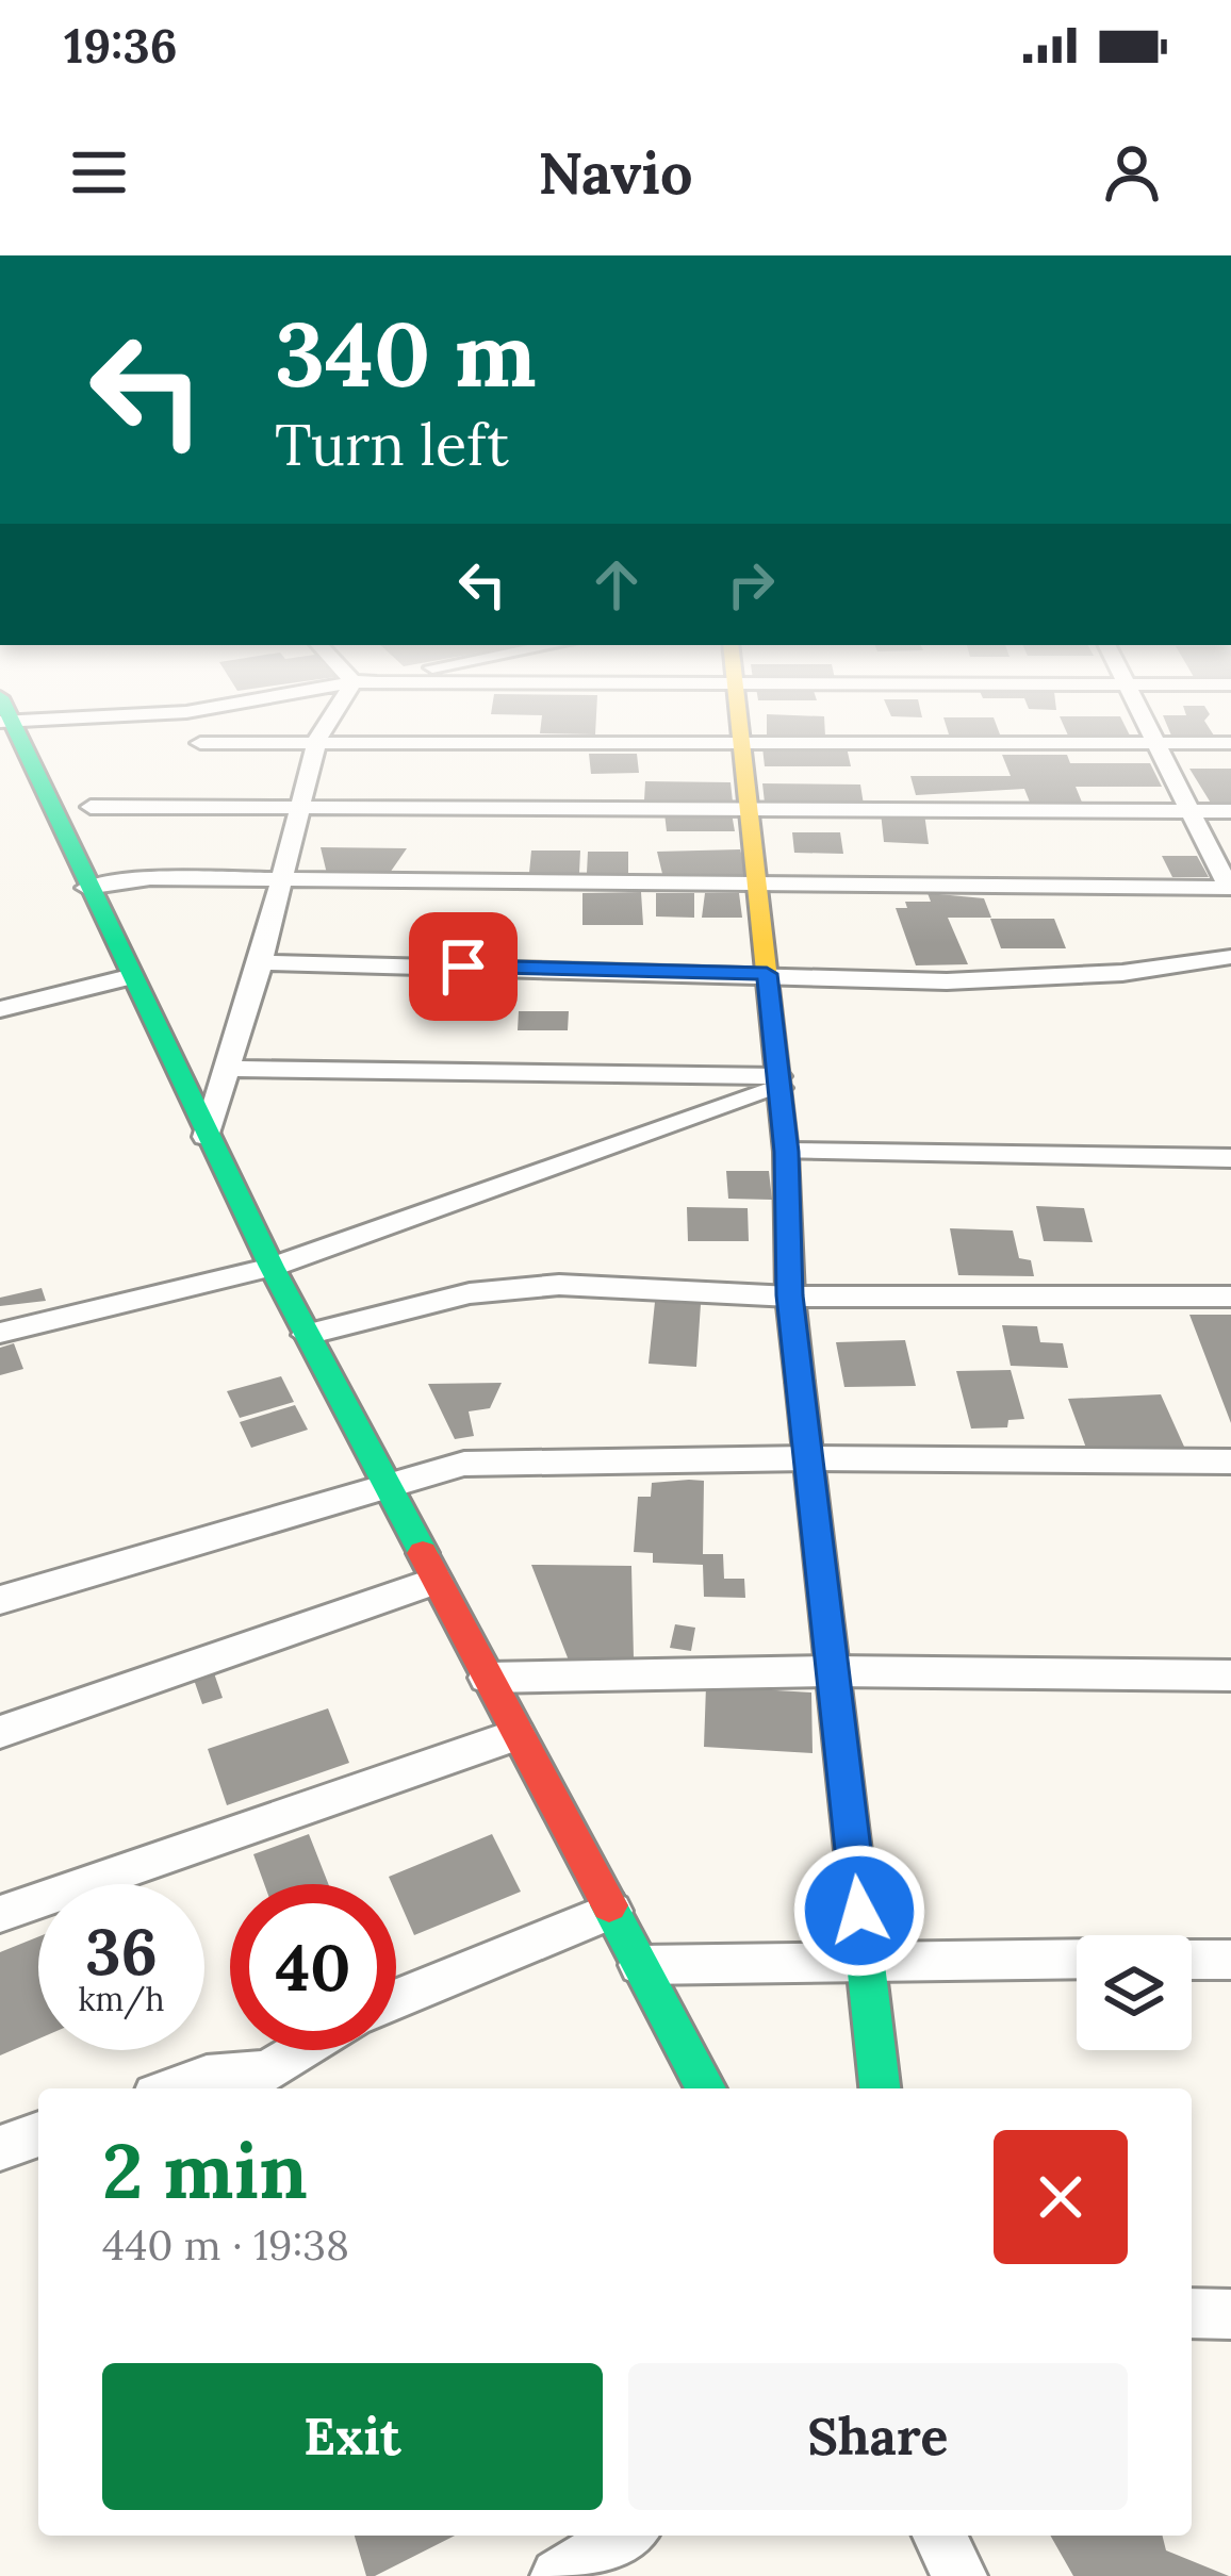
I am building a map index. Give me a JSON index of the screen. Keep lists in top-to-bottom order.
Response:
{
  "page": {
    "status": "19:36",
    "header": "Navio",
    "turn": ["340 m", "Turn left"],
    "speed": "36 km/h",
    "limit": "40",
    "heading": ["2 min", "440 m · 19:38"],
    "buttons": ["Exit", "Share"]
  }
}
